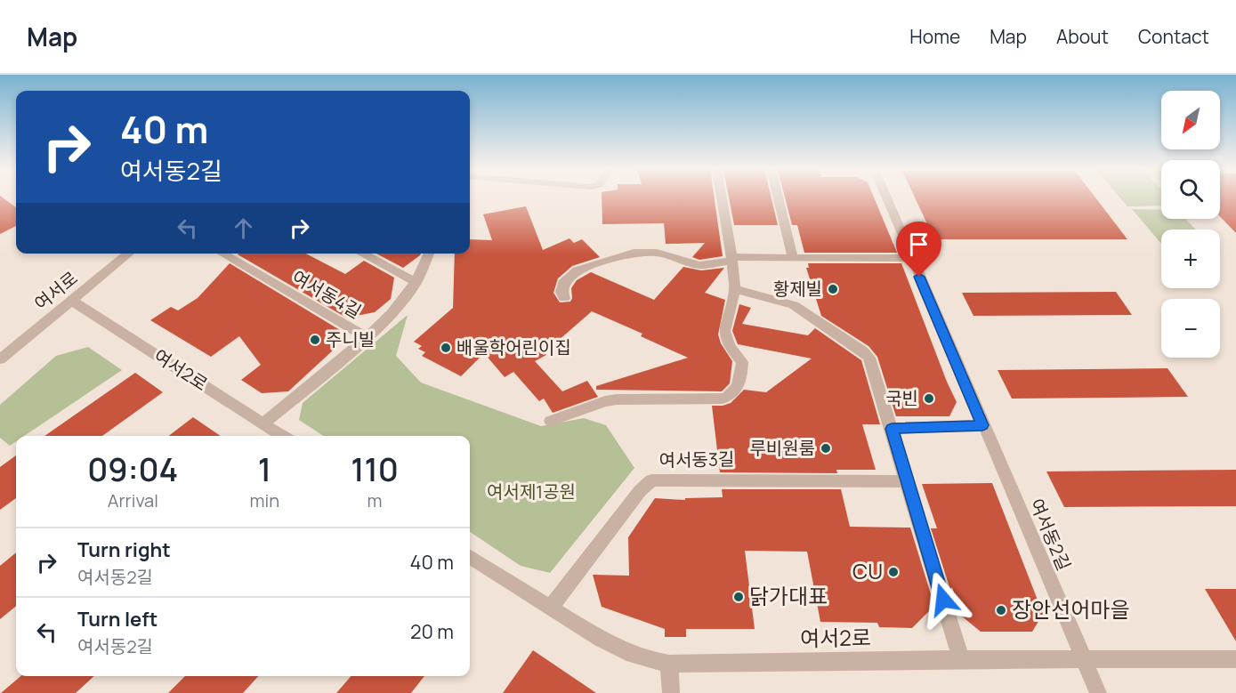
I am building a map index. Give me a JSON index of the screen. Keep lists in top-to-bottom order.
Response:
{
  "streets": {
    "street": [
      "여서로",
      "여서동4길",
      "여서2로",
      "여서동3길",
      "여서동2길"
    ]
  },
  "crossings": [
    ["여서로", "여서2로"],
    ["여서동4길", "여서2로"],
    ["여서2로", "여서동3길"],
    ["여서2로", "여서동2길"]
  ],
  "parks": ["여서제1공원"],
  "places": [
    "황제빌",
    "주니빌",
    "배울학어린이집",
    "국빈",
    "루비원룸",
    "CU",
    "닭가대표",
    "장안선어마을"
  ],
  "north": "bottom left",
  "page": {
    "header": "Map",
    "nav": [
      "Home",
      "Map",
      "About",
      "Contact"
    ],
    "map_buttons": ["+", "−"],
    "turn": ["40 m", "여서동2길"],
    "eta": [
      "09:04",
      "Arrival",
      "1",
      "min",
      "110",
      "m"
    ],
    "list": [
      {
        "name": "Turn right",
        "note": "여서동2길",
        "value": "40 m"
      },
      {
        "name": "Turn left",
        "note": "여서동2길",
        "value": "20 m"
      }
    ]
  }
}
